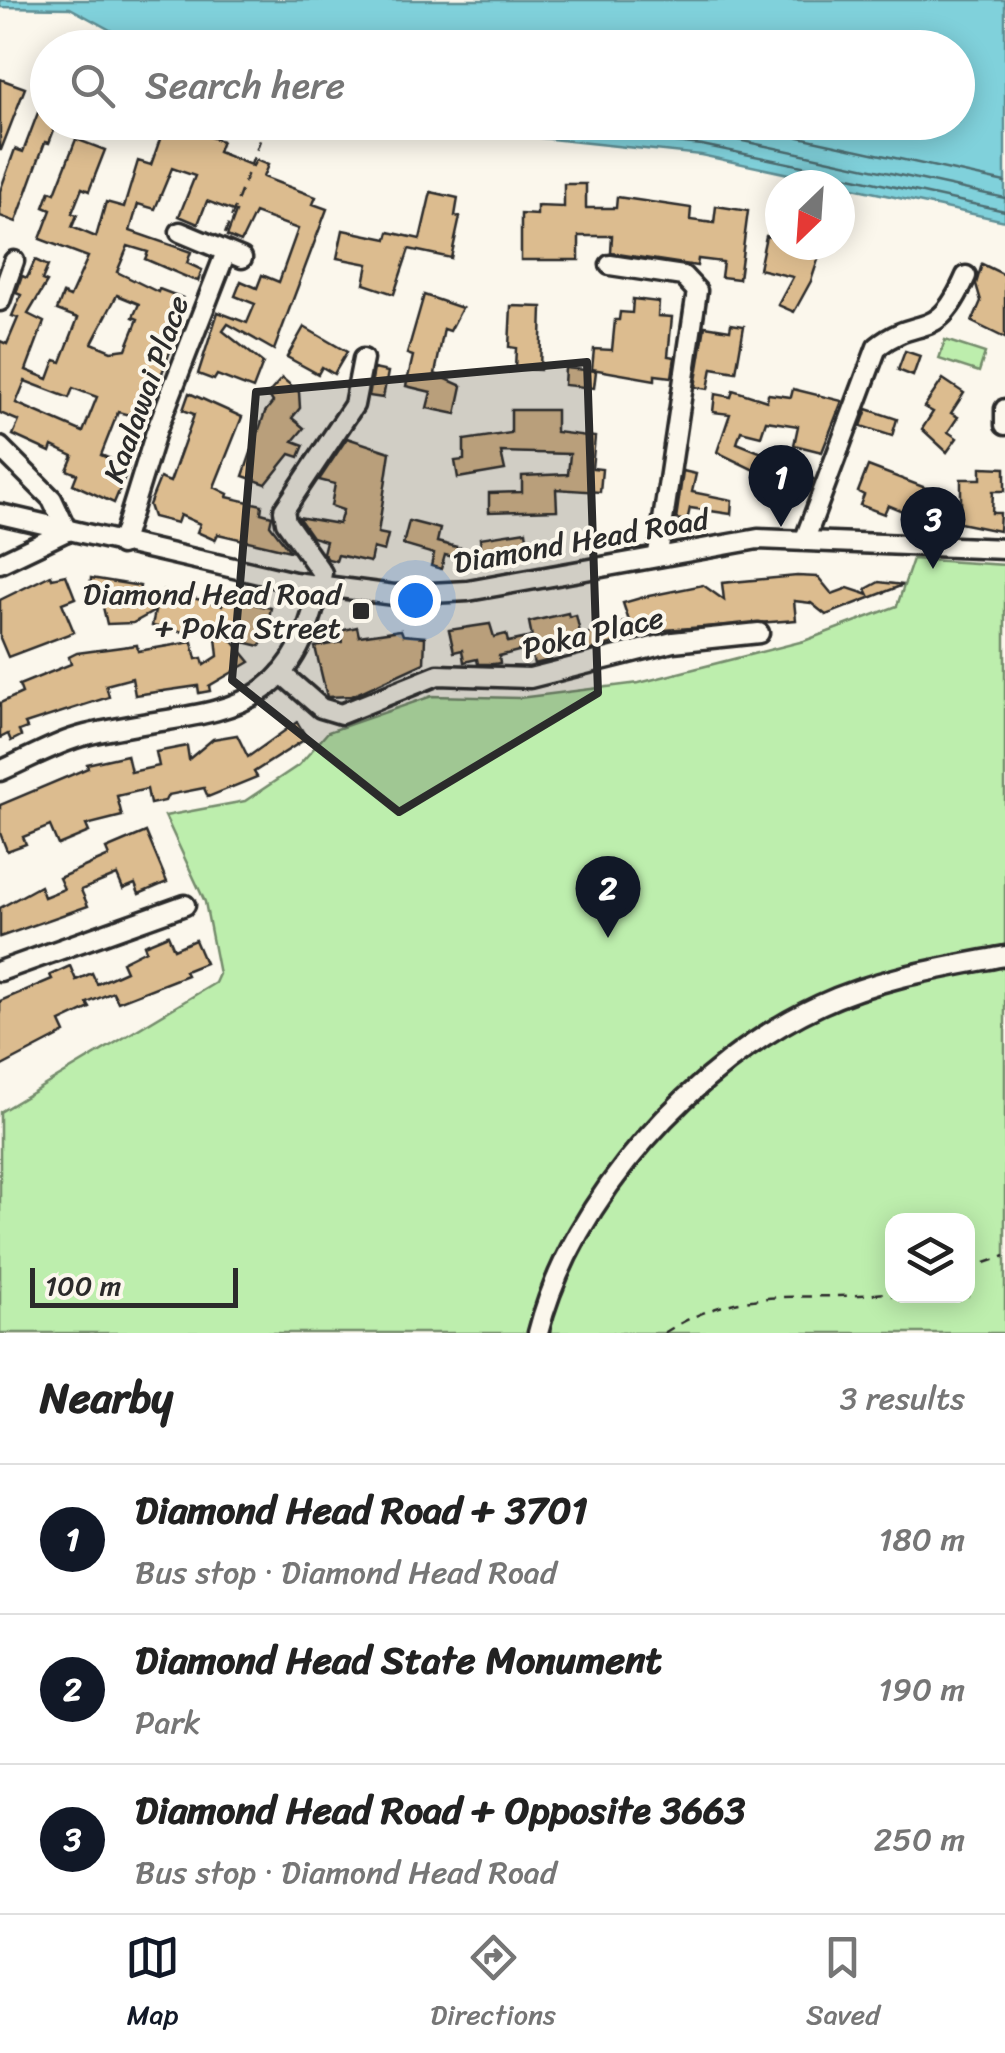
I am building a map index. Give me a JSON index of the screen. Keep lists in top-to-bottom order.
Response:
{
  "streets": {
    "street": ["Kaalawai Place", "Diamond Head Road", "Poka Place"]
  },
  "crossings": [
    ["Kaalawai Place", "Diamond Head Road"]
  ],
  "places": {
    "transit": ["Diamond Head Road + Poka Street"]
  },
  "scale_bar": "100 m",
  "north": "bottom left",
  "page": {
    "search": "Search here",
    "pins": ["1", "3", "2"],
    "scale": "100 m",
    "heading": ["Nearby", "3 results"],
    "list": [
      {
        "mark": "1",
        "name": "Diamond Head Road + 3701",
        "note": "Bus stop · Diamond Head Road",
        "value": "180 m"
      },
      {
        "mark": "2",
        "name": "Diamond Head State Monument",
        "note": "Park",
        "value": "190 m"
      },
      {
        "mark": "3",
        "name": "Diamond Head Road + Opposite 3663",
        "note": "Bus stop · Diamond Head Road",
        "value": "250 m"
      }
    ],
    "nav": ["Map", "Directions", "Saved"]
  }
}
